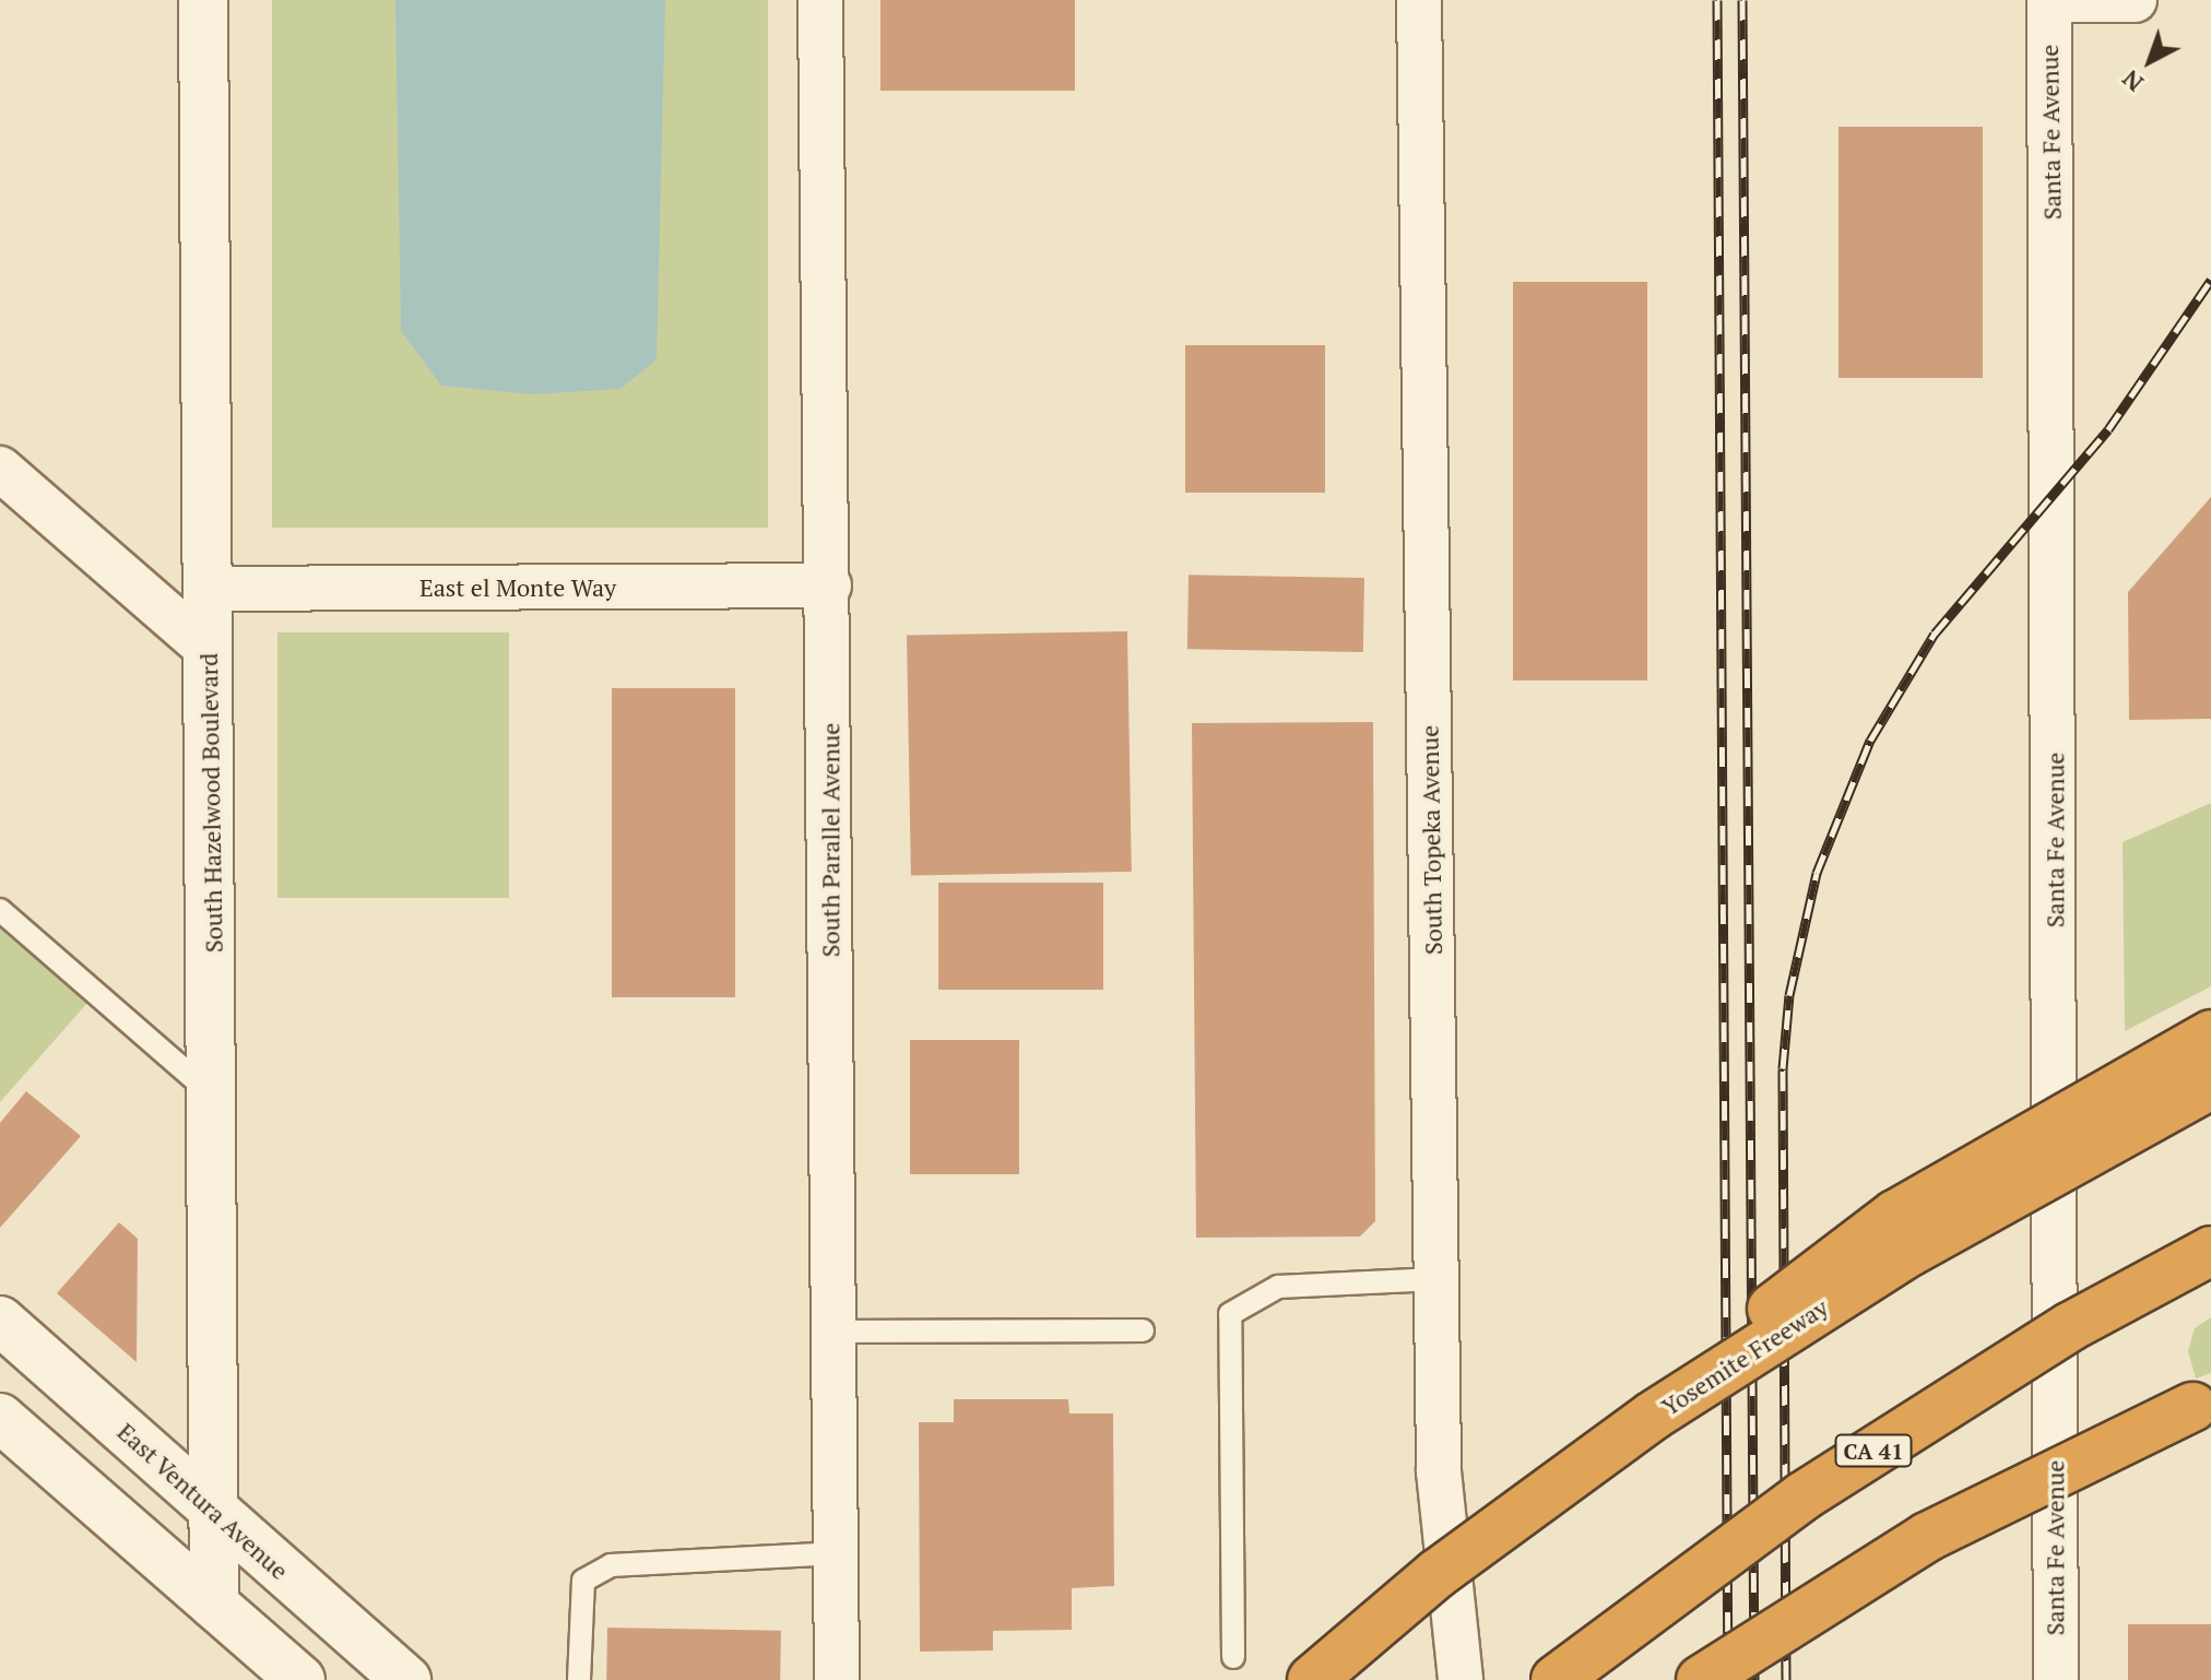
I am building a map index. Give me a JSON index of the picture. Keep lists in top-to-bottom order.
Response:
{
  "streets": {
    "highway": ["Yosemite Freeway", "CA 41"],
    "street": [
      "Santa Fe Avenue",
      "East el Monte Way",
      "South Hazelwood Boulevard",
      "South Parallel Avenue",
      "South Topeka Avenue",
      "East Ventura Avenue"
    ]
  },
  "crossings": [
    ["East el Monte Way", "South Hazelwood Boulevard"],
    ["East el Monte Way", "South Parallel Avenue"],
    ["South Hazelwood Boulevard", "East Ventura Avenue"]
  ],
  "north": "bottom left"
}
